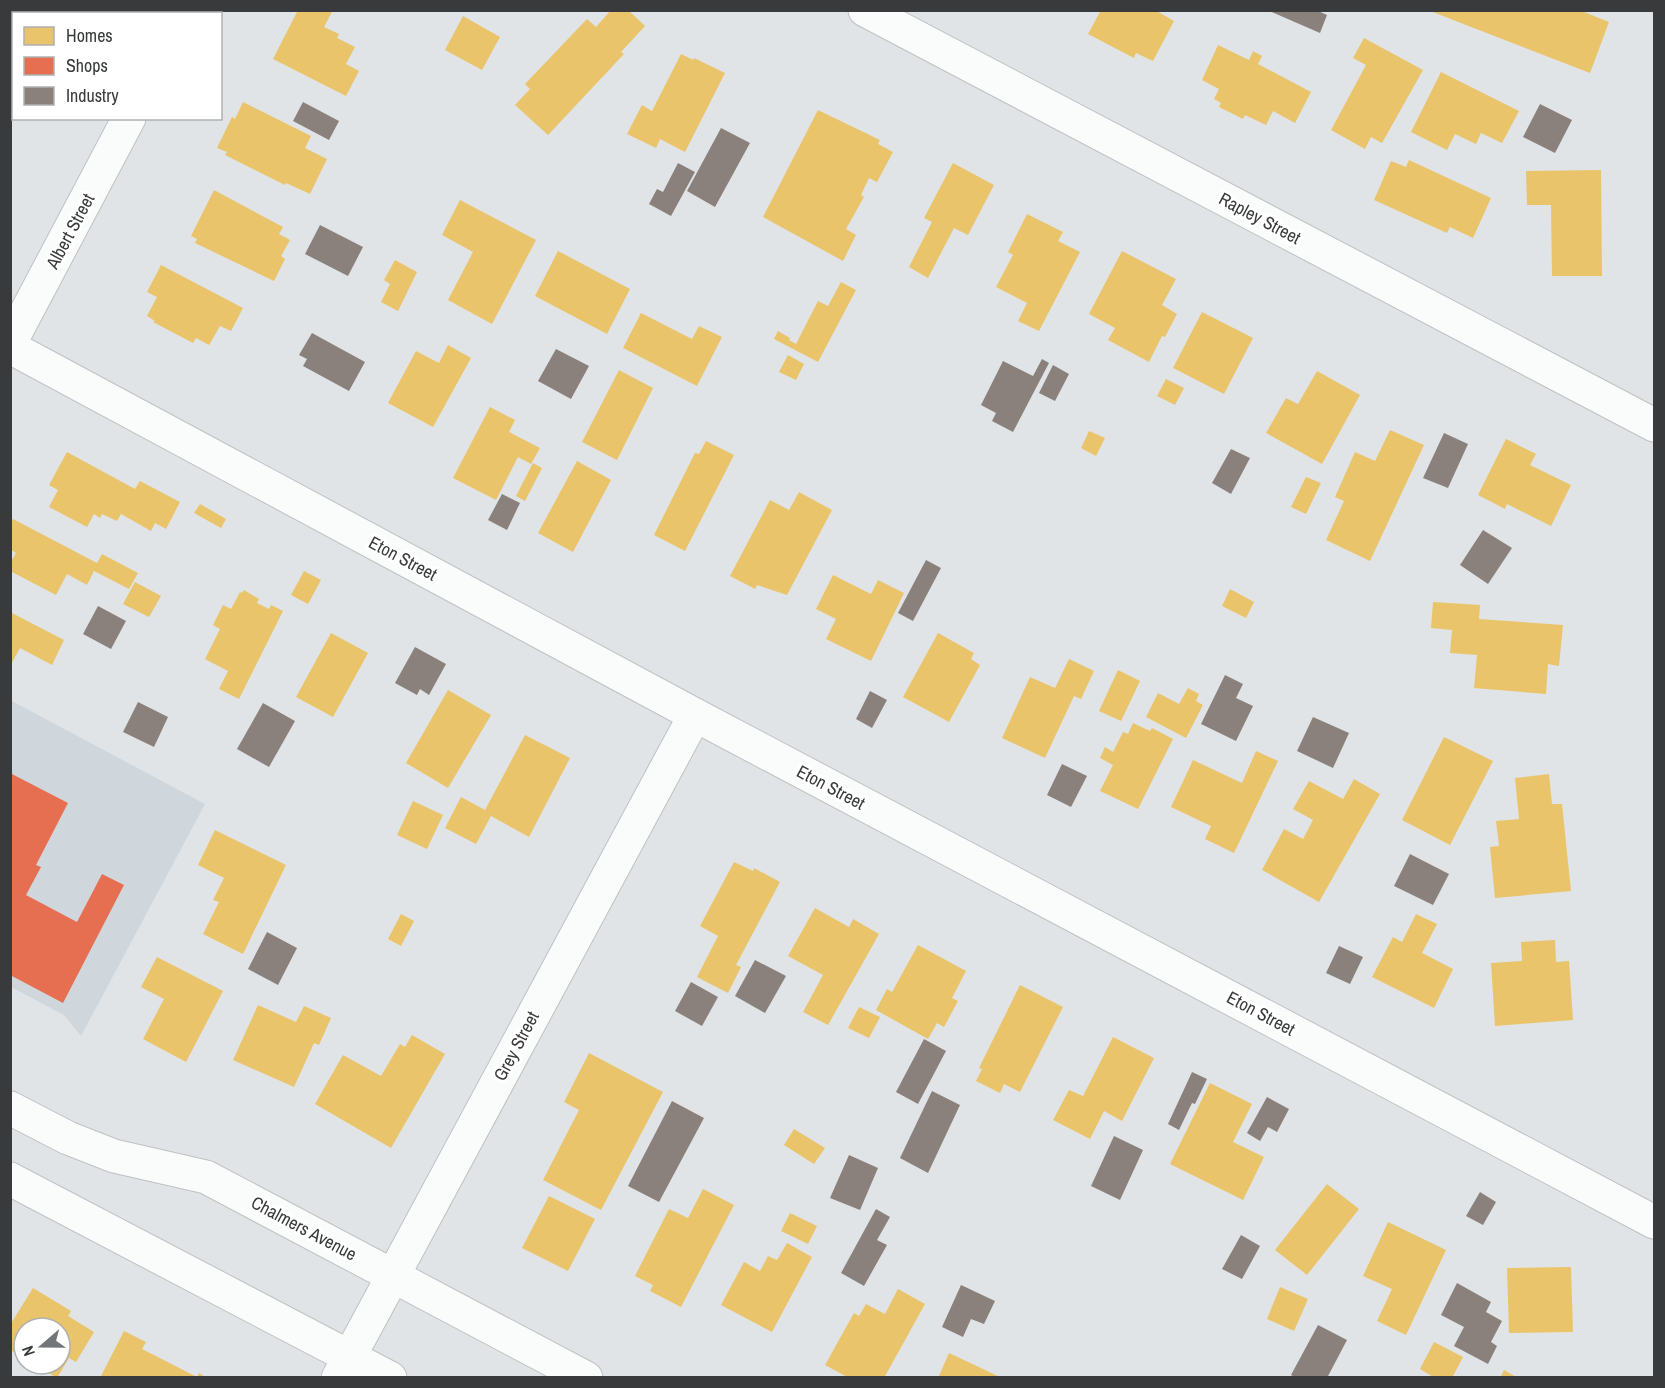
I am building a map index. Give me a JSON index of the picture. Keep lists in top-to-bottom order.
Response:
{
  "streets": {
    "street": [
      "Rapley Street",
      "Albert Street",
      "Eton Street",
      "Grey Street",
      "Chalmers Avenue"
    ]
  },
  "crossings": [
    ["Albert Street", "Eton Street"],
    ["Eton Street", "Grey Street"],
    ["Grey Street", "Chalmers Avenue"]
  ],
  "legend": ["Homes", "Shops", "Industry"],
  "north": "left"
}
